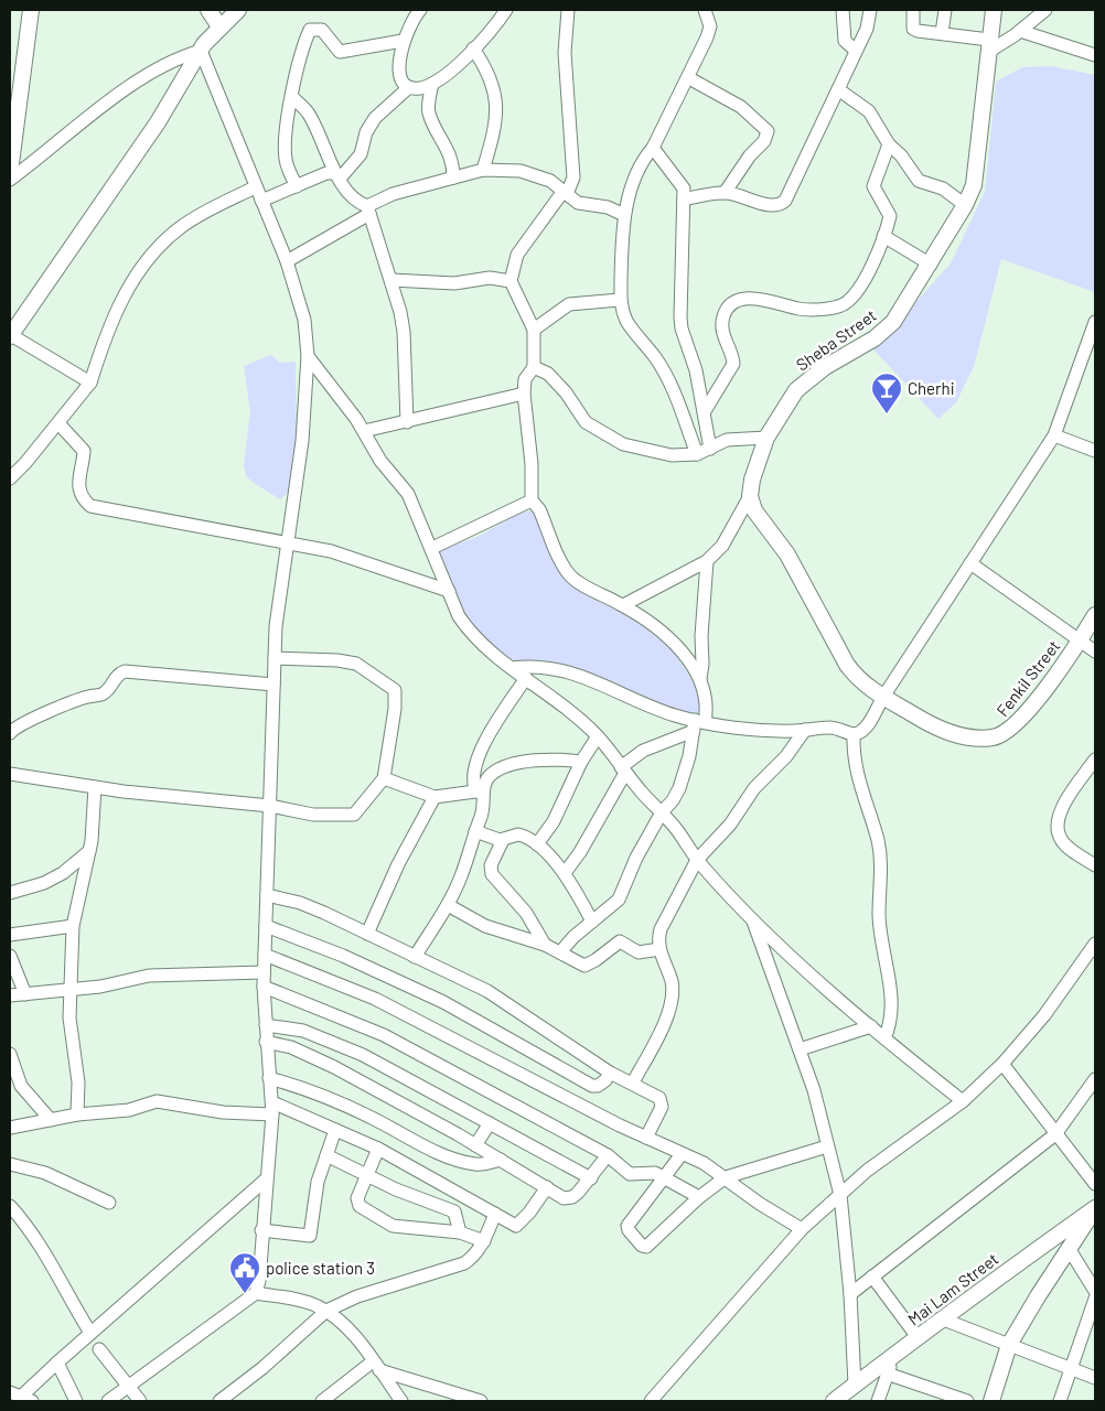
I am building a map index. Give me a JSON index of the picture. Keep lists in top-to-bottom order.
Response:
{
  "streets": {
    "street": ["Sheba Street", "Fenkil Street", "Mai Lam Street"]
  },
  "crossings": [
    ["Sheba Street", "Fenkil Street"]
  ],
  "places": {
    "bar": ["Cherhi"],
    "public building": ["police station 3"]
  }
}
